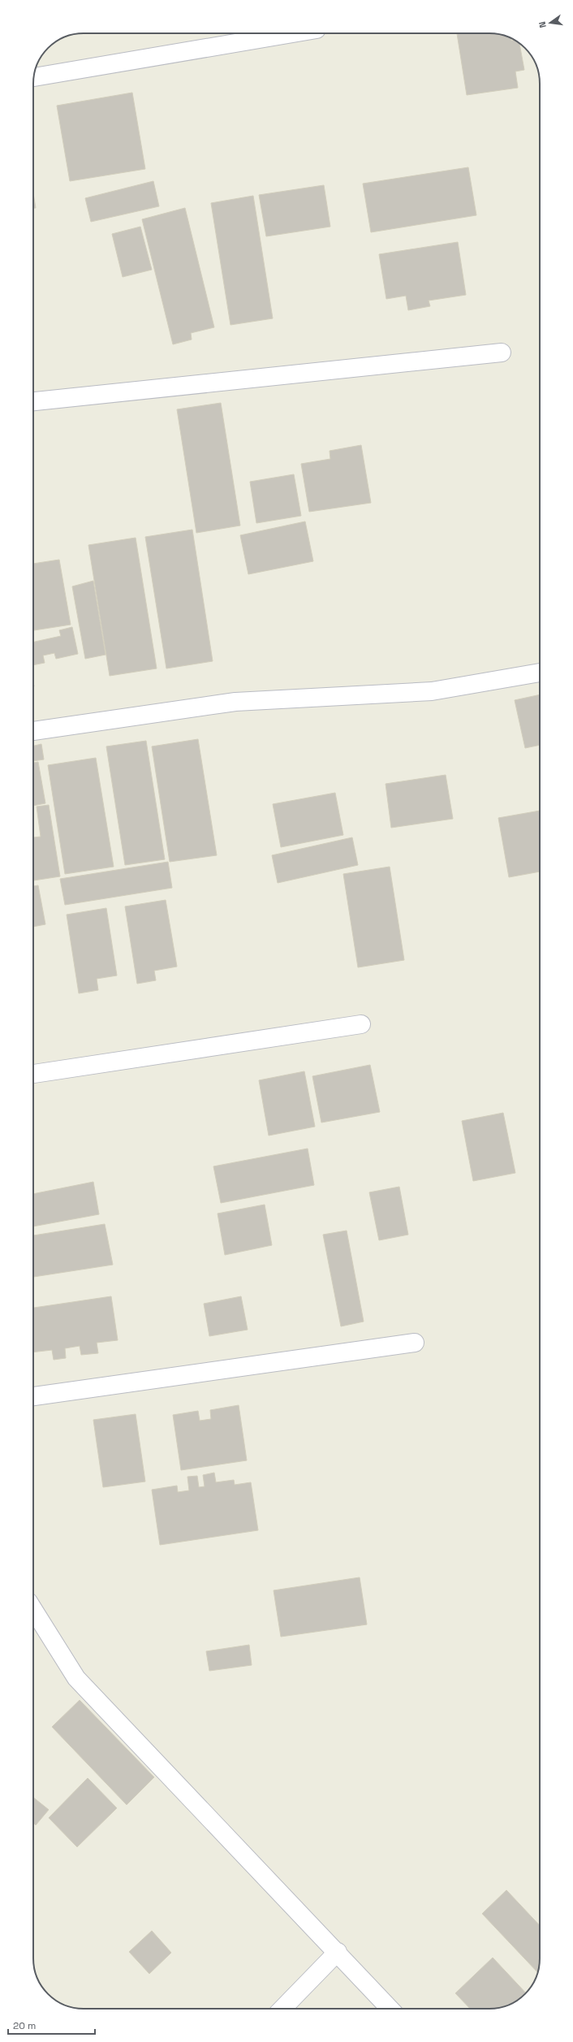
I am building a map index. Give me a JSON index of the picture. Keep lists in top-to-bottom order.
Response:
{
  "scale_bar": "20 m",
  "north": "left"
}
